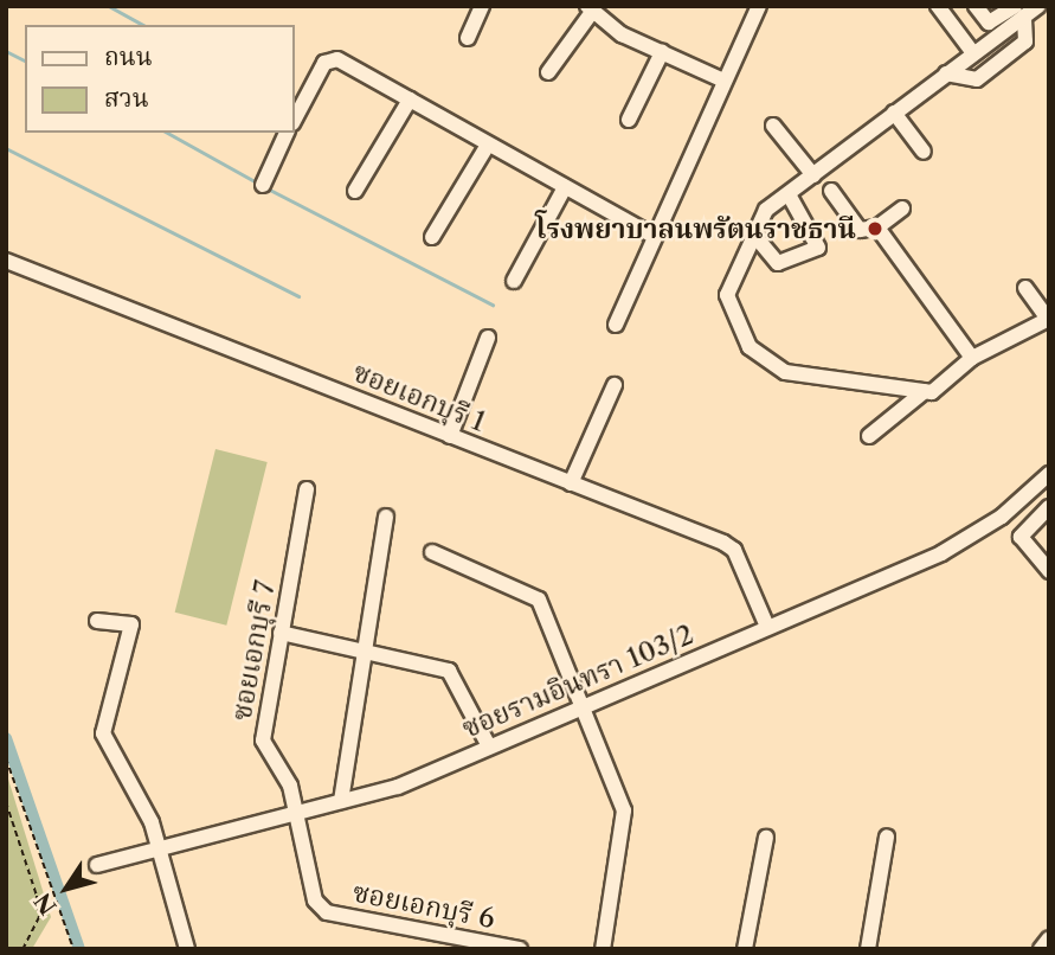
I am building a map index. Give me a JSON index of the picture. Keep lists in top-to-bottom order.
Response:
{
  "streets": {
    "street": [
      "ซอยเอกบุรี 1",
      "ซอยเอกบุรี 7",
      "ซอยรามอินทรา 103/2",
      "ซอยเอกบุรี 6"
    ]
  },
  "crossings": [
    ["ซอยเอกบุรี 1", "ซอยรามอินทรา 103/2"],
    ["ซอยเอกบุรี 7", "ซอยรามอินทรา 103/2"],
    ["ซอยเอกบุรี 7", "ซอยเอกบุรี 6"],
    ["ซอยรามอินทรา 103/2", "ซอยเอกบุรี 6"]
  ],
  "places": ["โรงพยาบาลนพรัตนราชธานี"],
  "legend": ["ถนน", "สวน"],
  "north": "bottom left"
}
